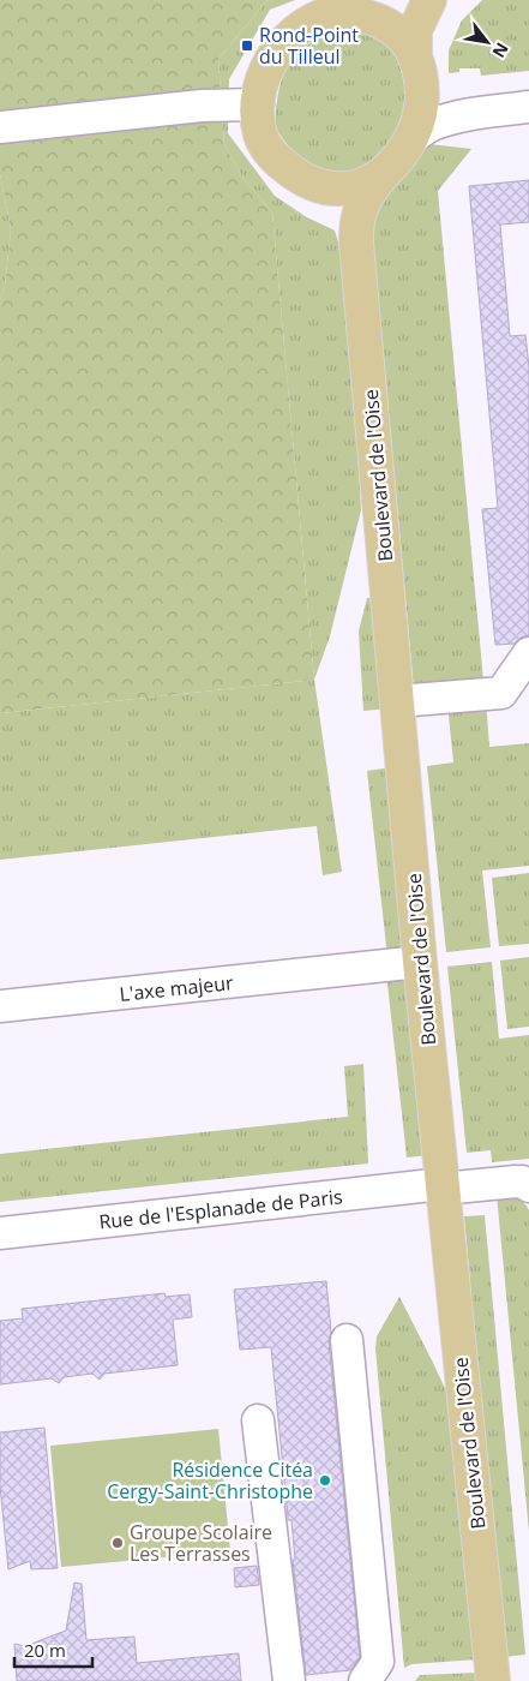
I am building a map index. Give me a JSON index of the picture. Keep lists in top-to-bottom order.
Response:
{
  "streets": {
    "main road": ["Boulevard de l'Oise"],
    "street": ["L'axe majeur", "Rue de l'Esplanade de Paris"]
  },
  "crossings": [
    ["Boulevard de l'Oise", "L'axe majeur"],
    ["Boulevard de l'Oise", "Rue de l'Esplanade de Paris"]
  ],
  "places": {
    "transit": ["Rond-Point du Tilleul"],
    "other": ["Résidence Citéa Cergy-Saint-Christophe", "Groupe Scolaire Les Terrasses"]
  },
  "scale_bar": "20 m",
  "north": "bottom right"
}
